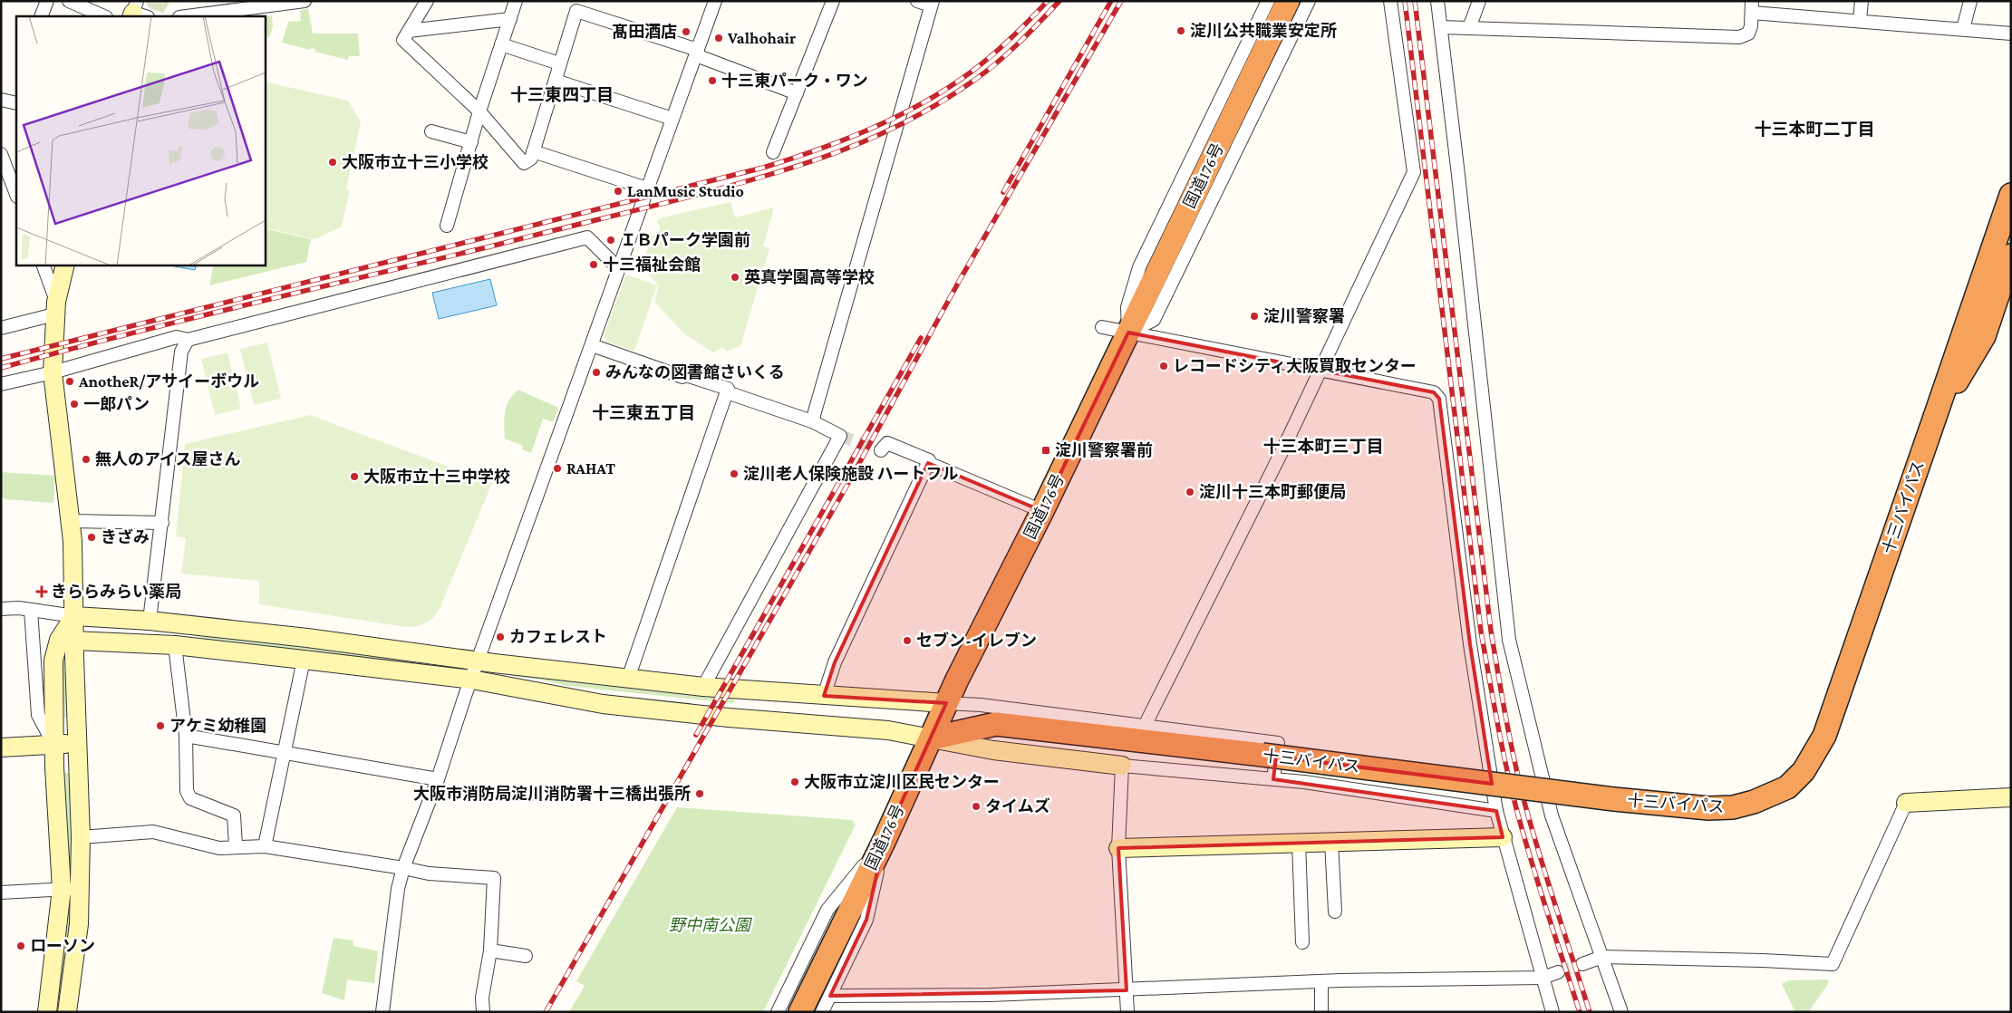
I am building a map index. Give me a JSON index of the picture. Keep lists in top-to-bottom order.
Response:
{
  "streets": {
    "highway": ["国道176号", "十三バイパス"]
  },
  "crossings": [
    ["国道176号", "十三バイパス"]
  ],
  "districts": [
    "十三東四丁目",
    "十三本町二丁目",
    "十三東五丁目",
    "十三本町三丁目"
  ],
  "parks": ["野中南公園"],
  "places": {
    "other": [
      "淀川公共職業安定所",
      "髙田酒店",
      "Valhohair",
      "十三東パーク・ワン",
      "大阪市立十三小学校",
      "LanMusic Studio",
      "ＩＢパーク学園前",
      "十三福祉会館",
      "英真学園高等学校",
      "淀川警察署",
      "レコードシティ大阪買取センター",
      "みんなの図書館さいくる",
      "AnotheR/アサイーボウル",
      "一郎パン",
      "無人のアイス屋さん",
      "RAHAT",
      "淀川老人保険施設 ハートフル",
      "大阪市立十三中学校",
      "淀川十三本町郵便局",
      "きざみ",
      "カフェレスト",
      "セブン-イレブン",
      "アケミ幼稚園",
      "大阪市立淀川区民センター",
      "大阪市消防局淀川消防署十三橋出張所",
      "タイムズ",
      "ローソン"
    ],
    "transit": ["淀川警察署前"],
    "health": ["きららみらい薬局"]
  }
}
